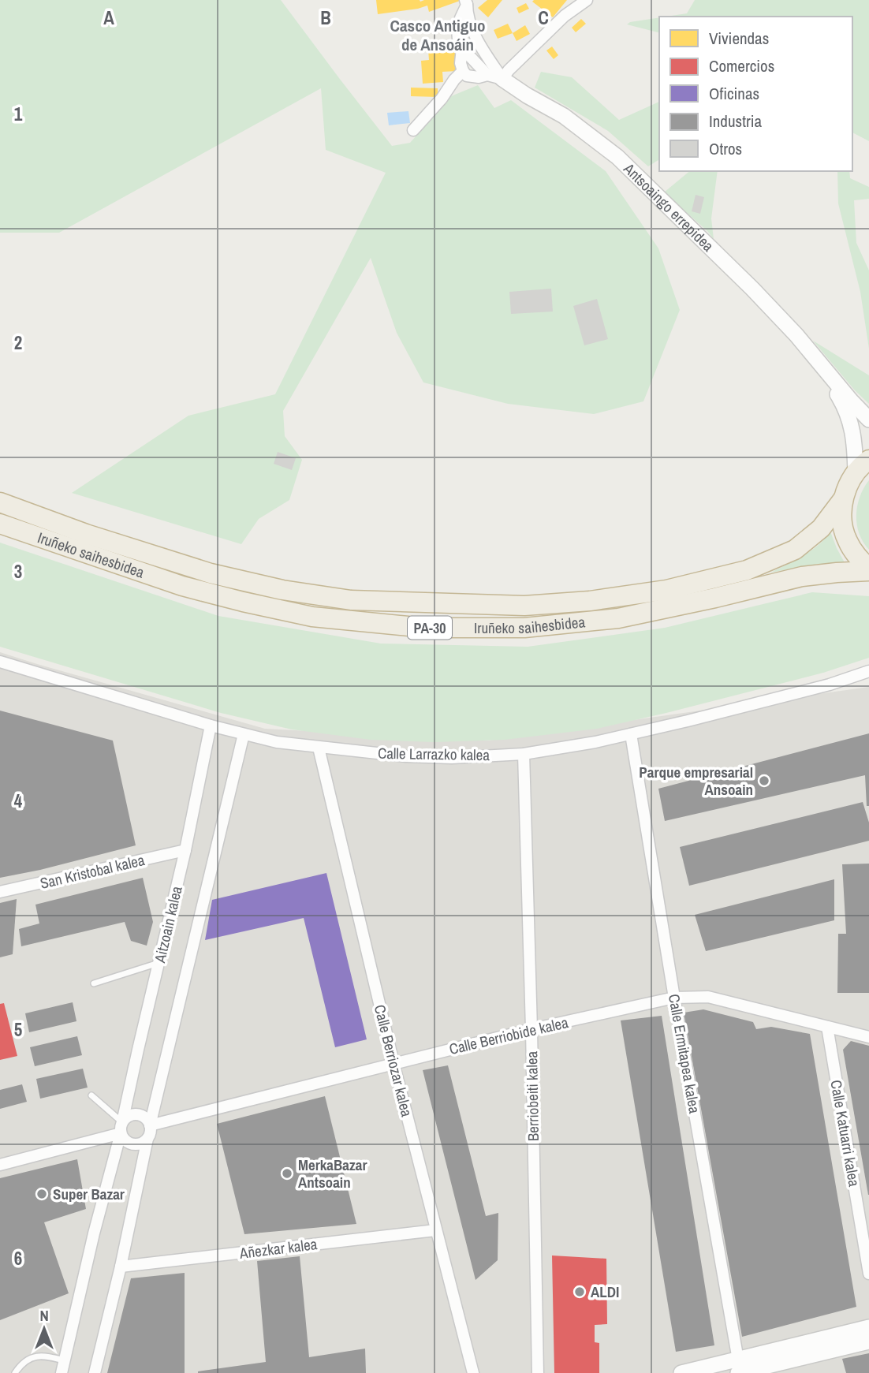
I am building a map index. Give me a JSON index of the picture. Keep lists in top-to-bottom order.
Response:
{
  "streets": {
    "highway": ["Iruñeko saihesbidea", "PA-30"],
    "street": [
      "Antsoaingo errepidea",
      "Calle Larrazko kalea",
      "San Kristobal kalea",
      "Aitzoain kalea",
      "Calle Berriobide kalea",
      "Calle Ermitapea kalea",
      "Calle Berriozar kalea",
      "Berriobeiti kalea",
      "Calle Katuarri kalea",
      "Añezkar kalea"
    ]
  },
  "crossings": [
    ["Antsoaingo errepidea", "PA-30"],
    ["Iruñeko saihesbidea", "PA-30"],
    ["Calle Larrazko kalea", "Aitzoain kalea"],
    ["Calle Larrazko kalea", "Calle Ermitapea kalea"],
    ["Calle Larrazko kalea", "Calle Berriozar kalea"],
    ["Calle Larrazko kalea", "Berriobeiti kalea"],
    ["San Kristobal kalea", "Aitzoain kalea"],
    ["Aitzoain kalea", "Calle Berriobide kalea"],
    ["Calle Berriobide kalea", "Calle Ermitapea kalea"],
    ["Calle Berriobide kalea", "Calle Berriozar kalea"],
    ["Calle Berriobide kalea", "Berriobeiti kalea"],
    ["Calle Berriobide kalea", "Calle Katuarri kalea"],
    ["Calle Berriozar kalea", "Añezkar kalea"]
  ],
  "districts": ["Casco Antiguo de Ansoáin"],
  "places": [
    "Parque empresarial Ansoain",
    "MerkaBazar Antsoain",
    "Super Bazar",
    "ALDI"
  ],
  "legend": [
    "Viviendas",
    "Comercios",
    "Oficinas",
    "Industria",
    "Otros"
  ],
  "north": "top",
  "grid": {
    "columns": ["A", "B", "C"],
    "rows": [
      "1",
      "2",
      "3",
      "4",
      "5",
      "6"
    ]
  }
}
